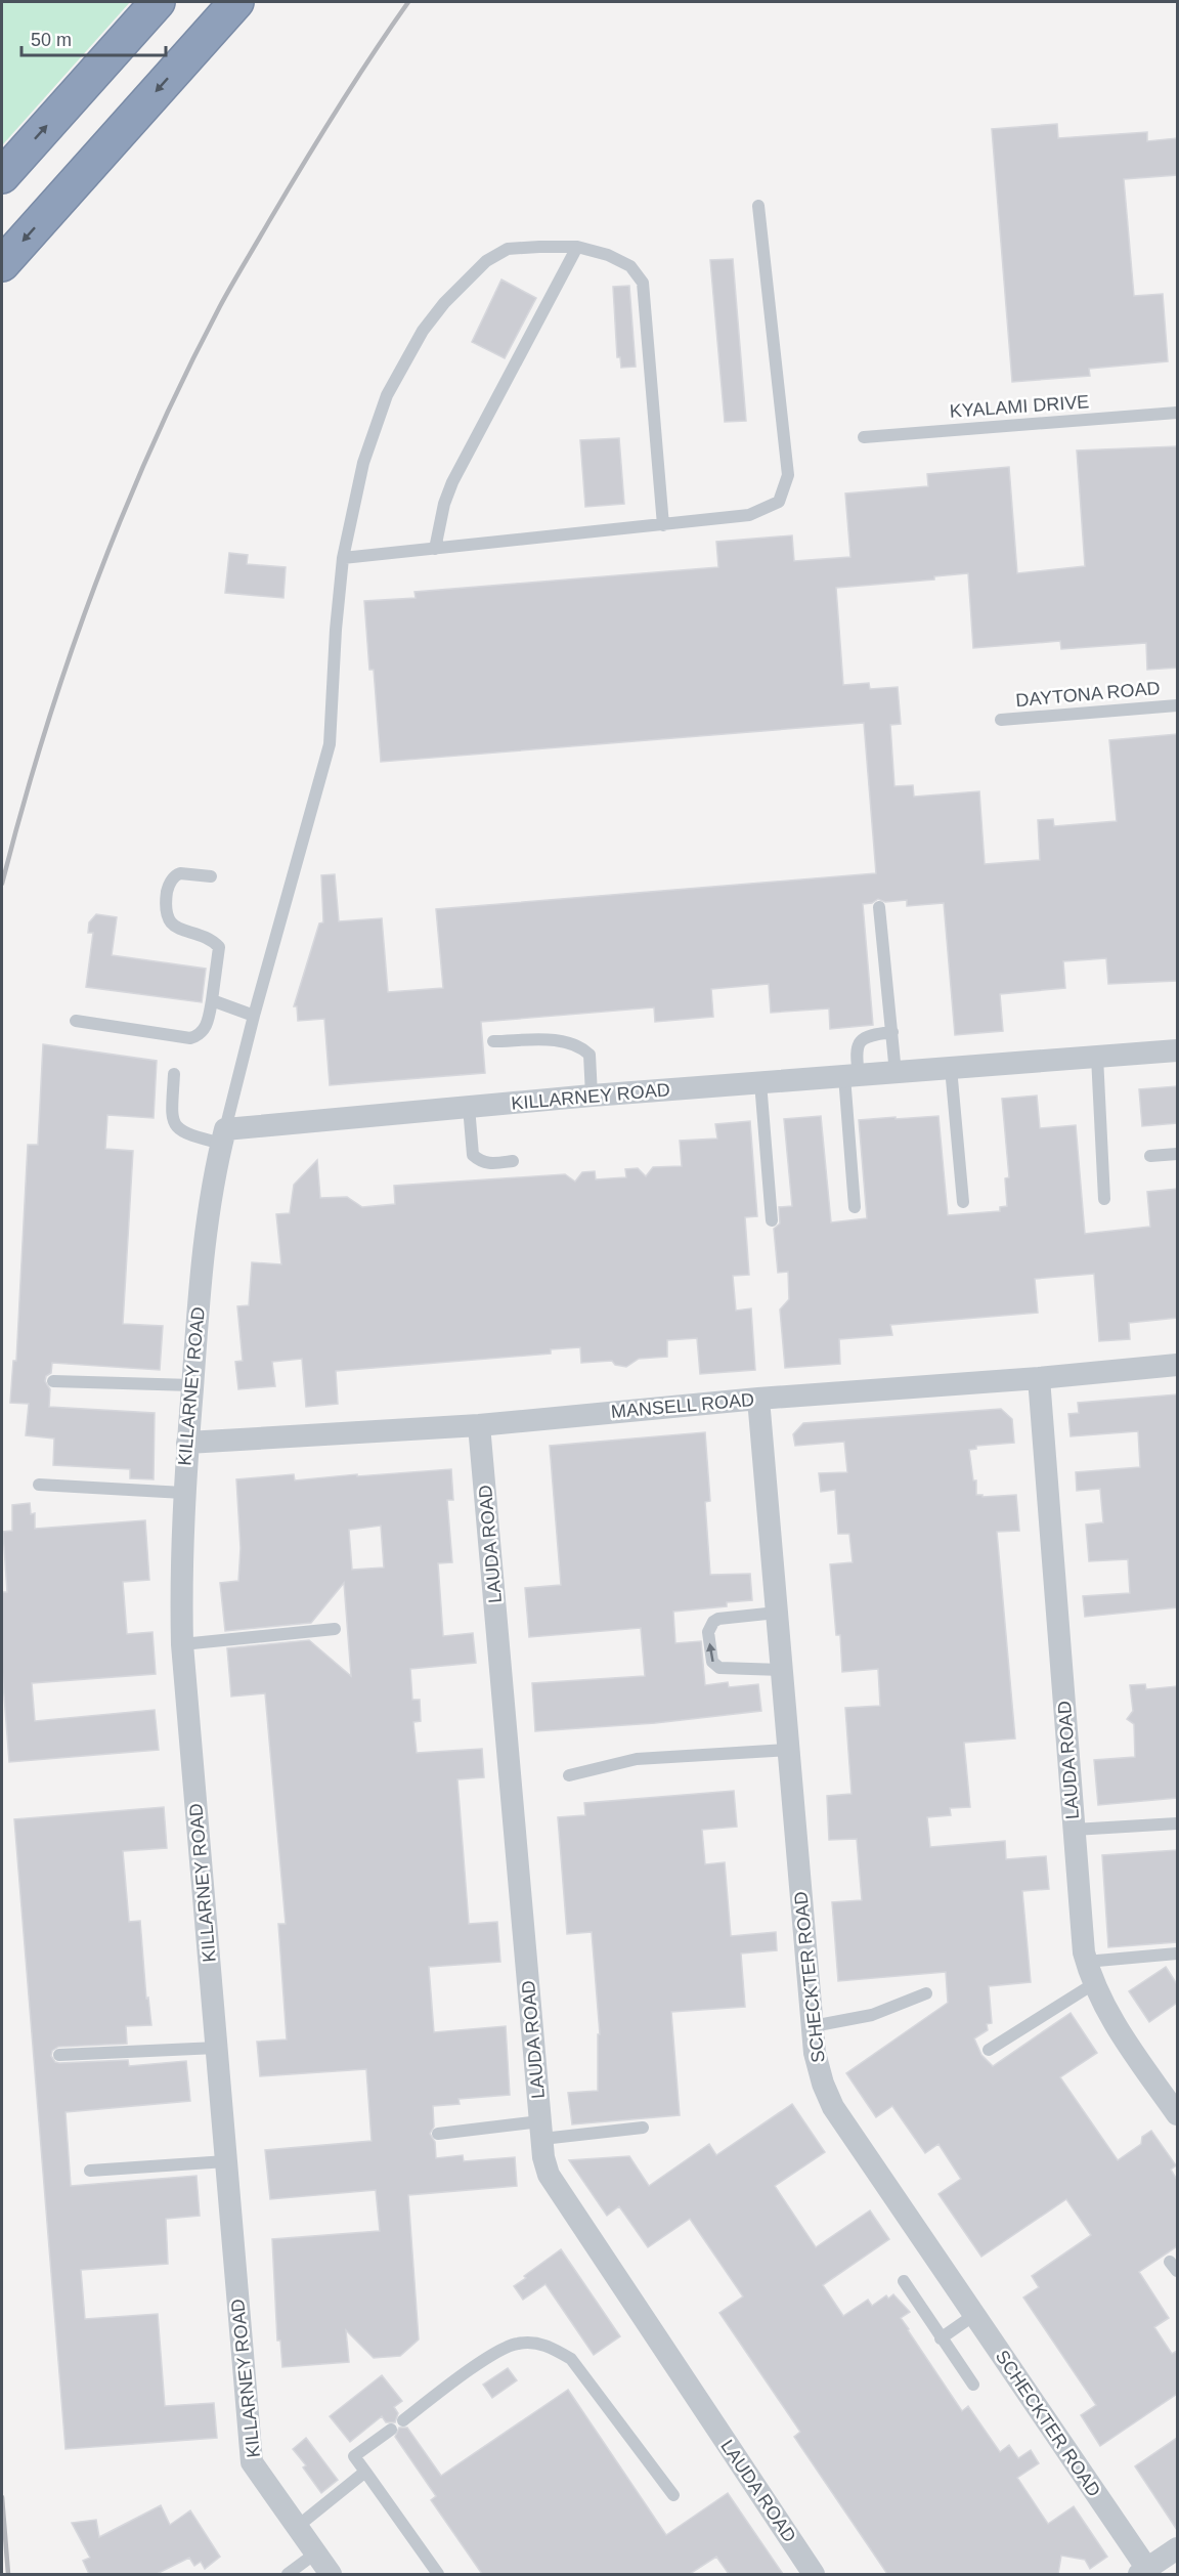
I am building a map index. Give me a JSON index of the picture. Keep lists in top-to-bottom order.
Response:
{
  "streets": {
    "street": [
      "KILLARNEY ROAD",
      "MANSELL ROAD",
      "LAUDA ROAD",
      "SCHECKTER ROAD"
    ],
    "lane": ["KYALAMI DRIVE", "DAYTONA ROAD"]
  },
  "crossings": [
    ["KILLARNEY ROAD", "MANSELL ROAD"],
    ["MANSELL ROAD", "LAUDA ROAD"],
    ["MANSELL ROAD", "SCHECKTER ROAD"]
  ],
  "scale_bar": "50 m"
}
